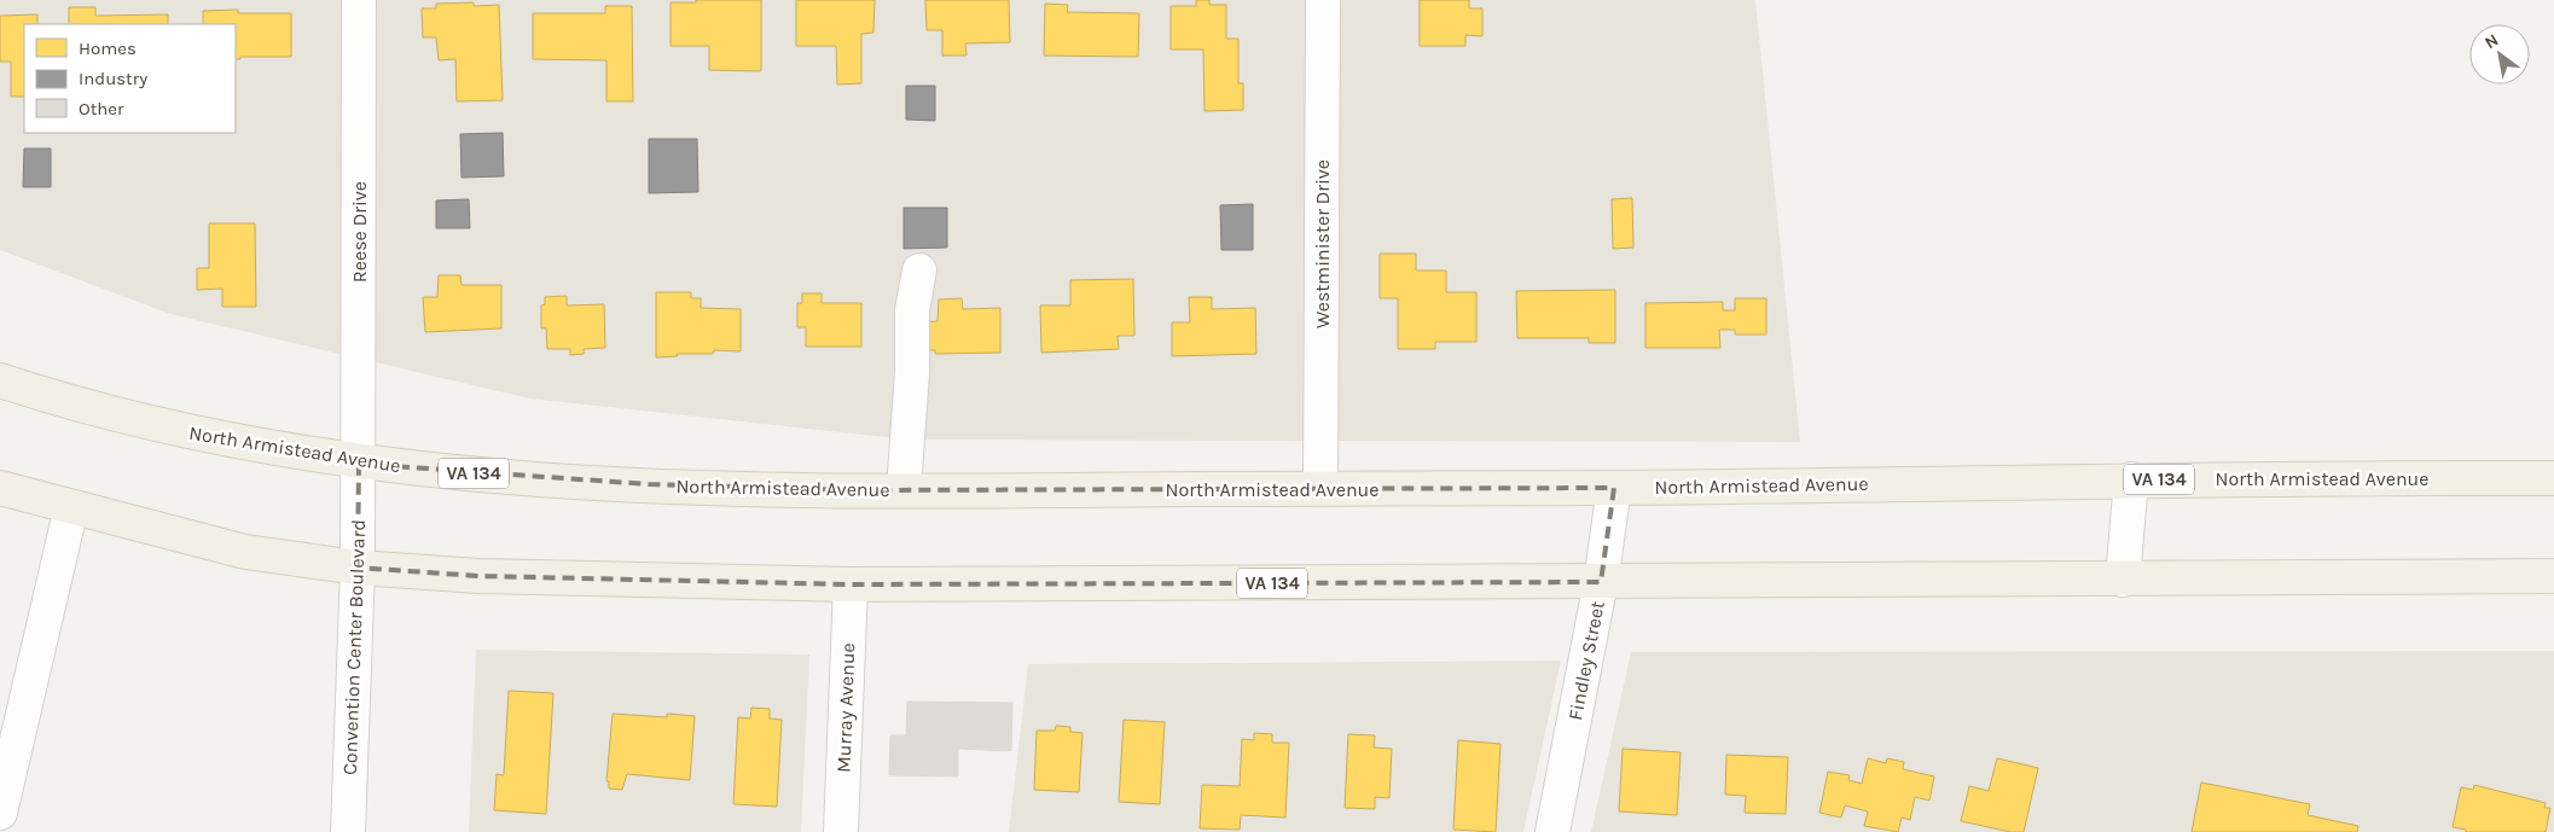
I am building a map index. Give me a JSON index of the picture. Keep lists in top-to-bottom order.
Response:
{
  "streets": {
    "main road": ["North Armistead Avenue", "VA 134"],
    "street": [
      "Reese Drive",
      "Westminister Drive",
      "Convention Center Boulevard",
      "Findley Street",
      "Murray Avenue"
    ]
  },
  "crossings": [
    ["Reese Drive", "North Armistead Avenue"],
    ["Reese Drive", "Convention Center Boulevard"],
    ["Westminister Drive", "North Armistead Avenue"],
    ["North Armistead Avenue", "Convention Center Boulevard"],
    ["North Armistead Avenue", "Findley Street"],
    ["VA 134", "Convention Center Boulevard"],
    ["VA 134", "Findley Street"],
    ["VA 134", "Murray Avenue"]
  ],
  "legend": ["Homes", "Industry", "Other"],
  "north": "top left"
}
